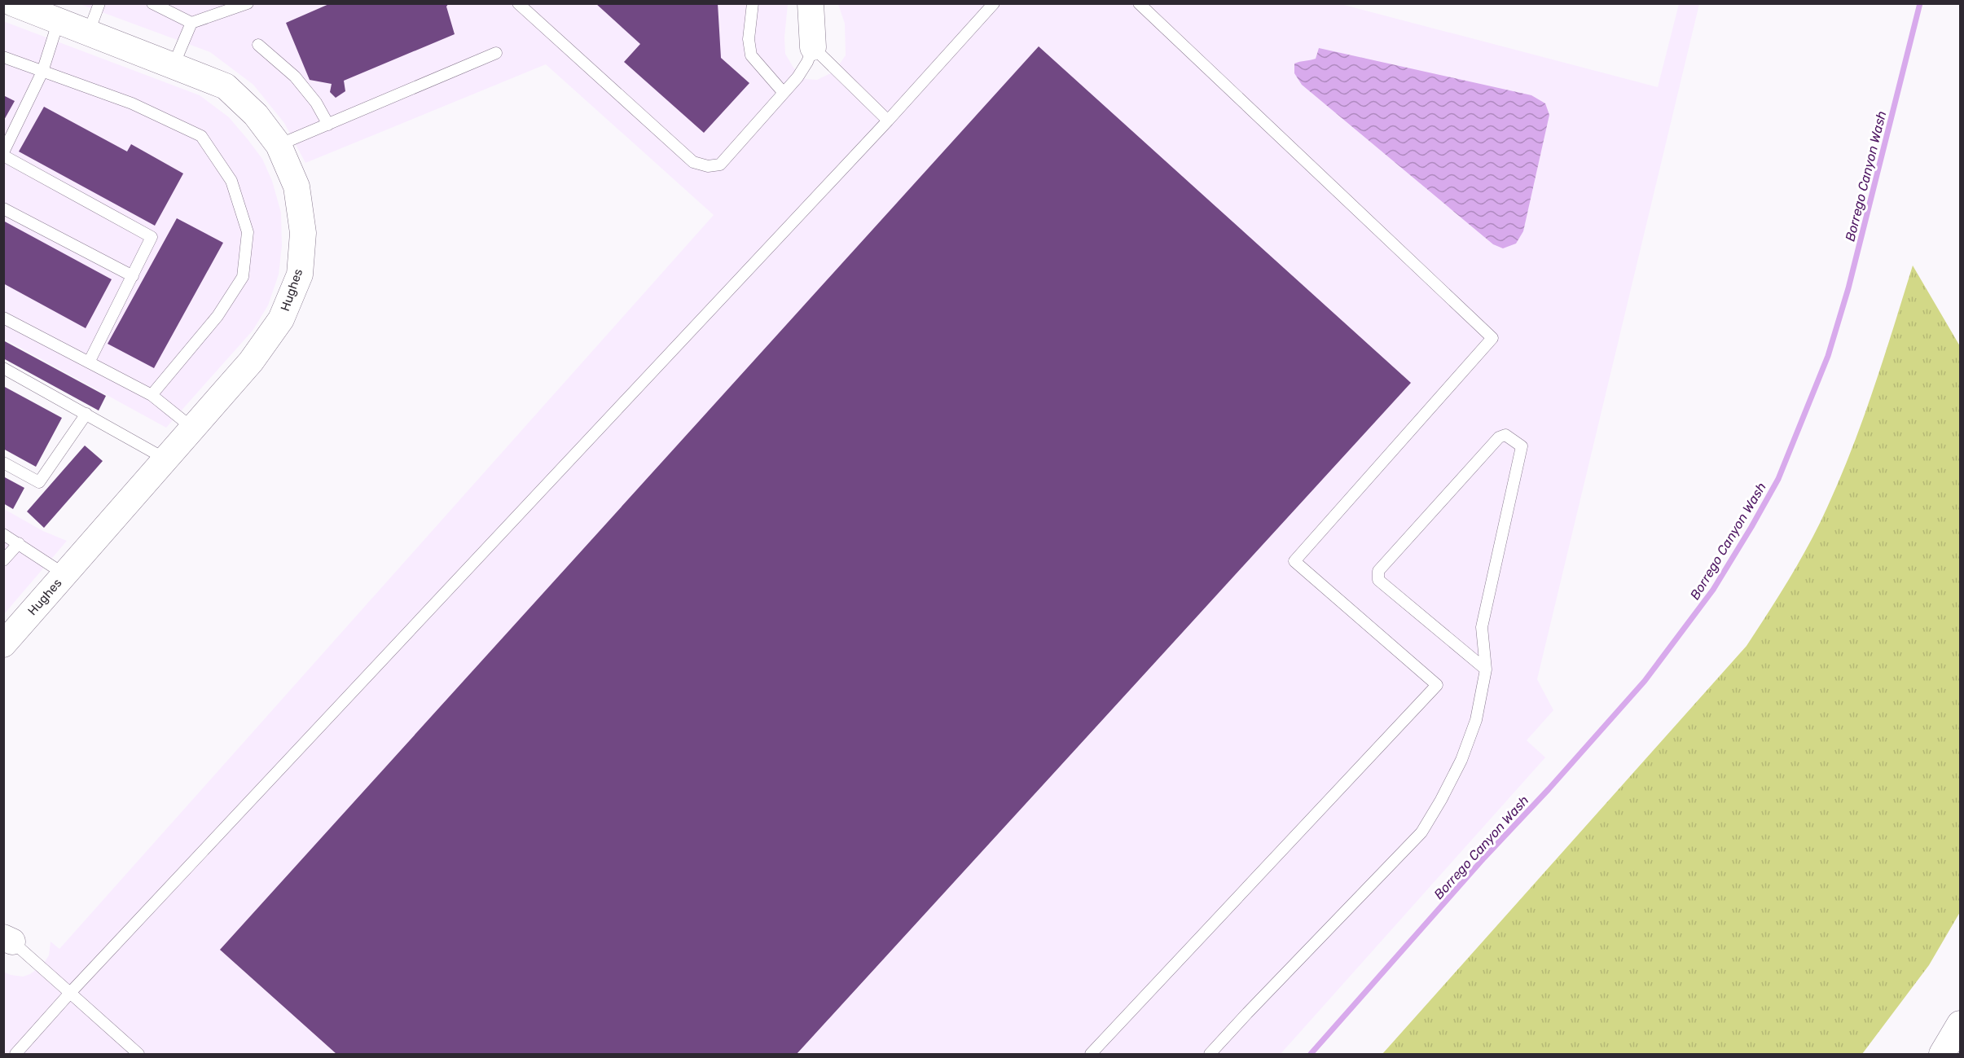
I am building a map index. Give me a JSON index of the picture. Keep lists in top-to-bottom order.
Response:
{
  "streets": {
    "street": ["Hughes"]
  },
  "water": ["Borrego Canyon Wash"]
}
